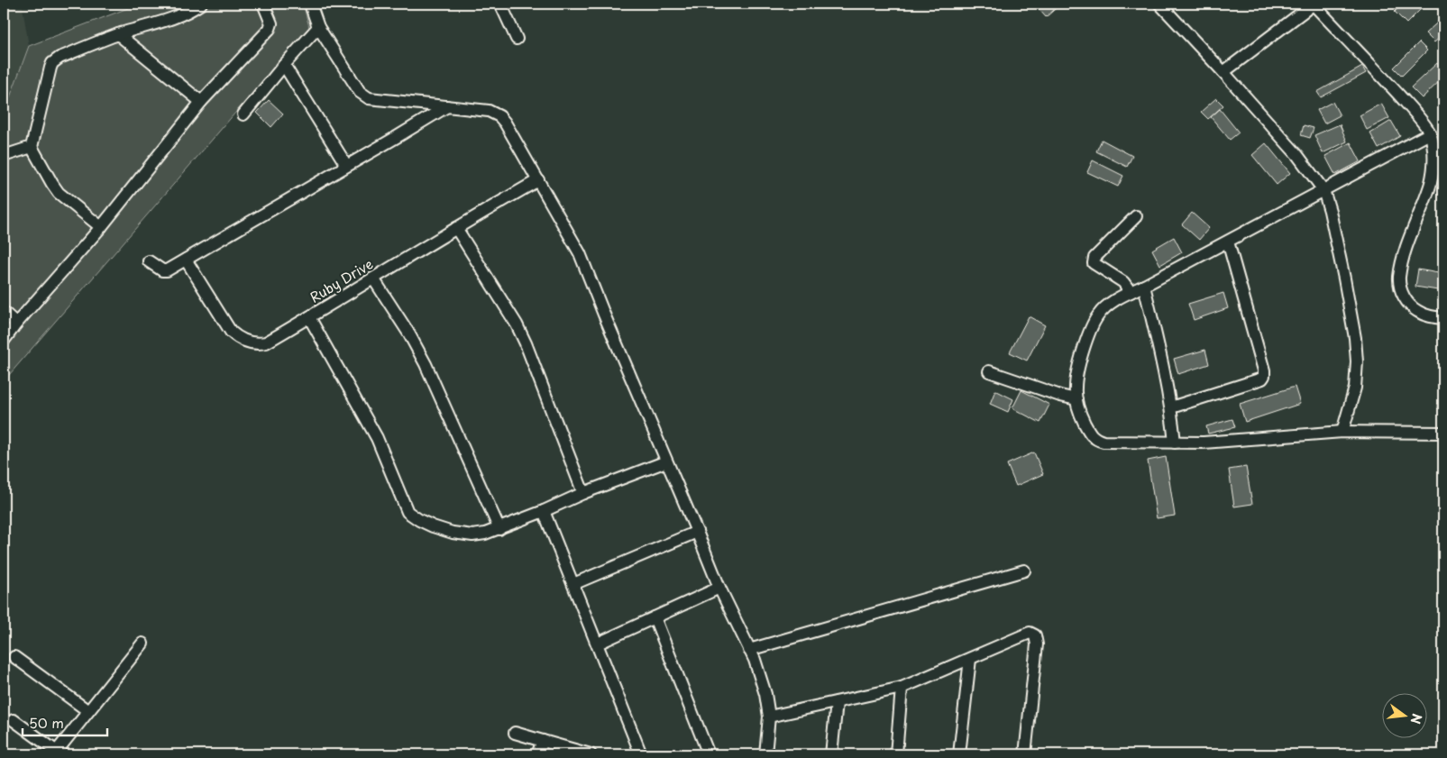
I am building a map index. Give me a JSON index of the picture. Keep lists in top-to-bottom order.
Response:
{
  "streets": {
    "street": ["Ruby Drive"]
  },
  "scale_bar": "50 m",
  "north": "right"
}
